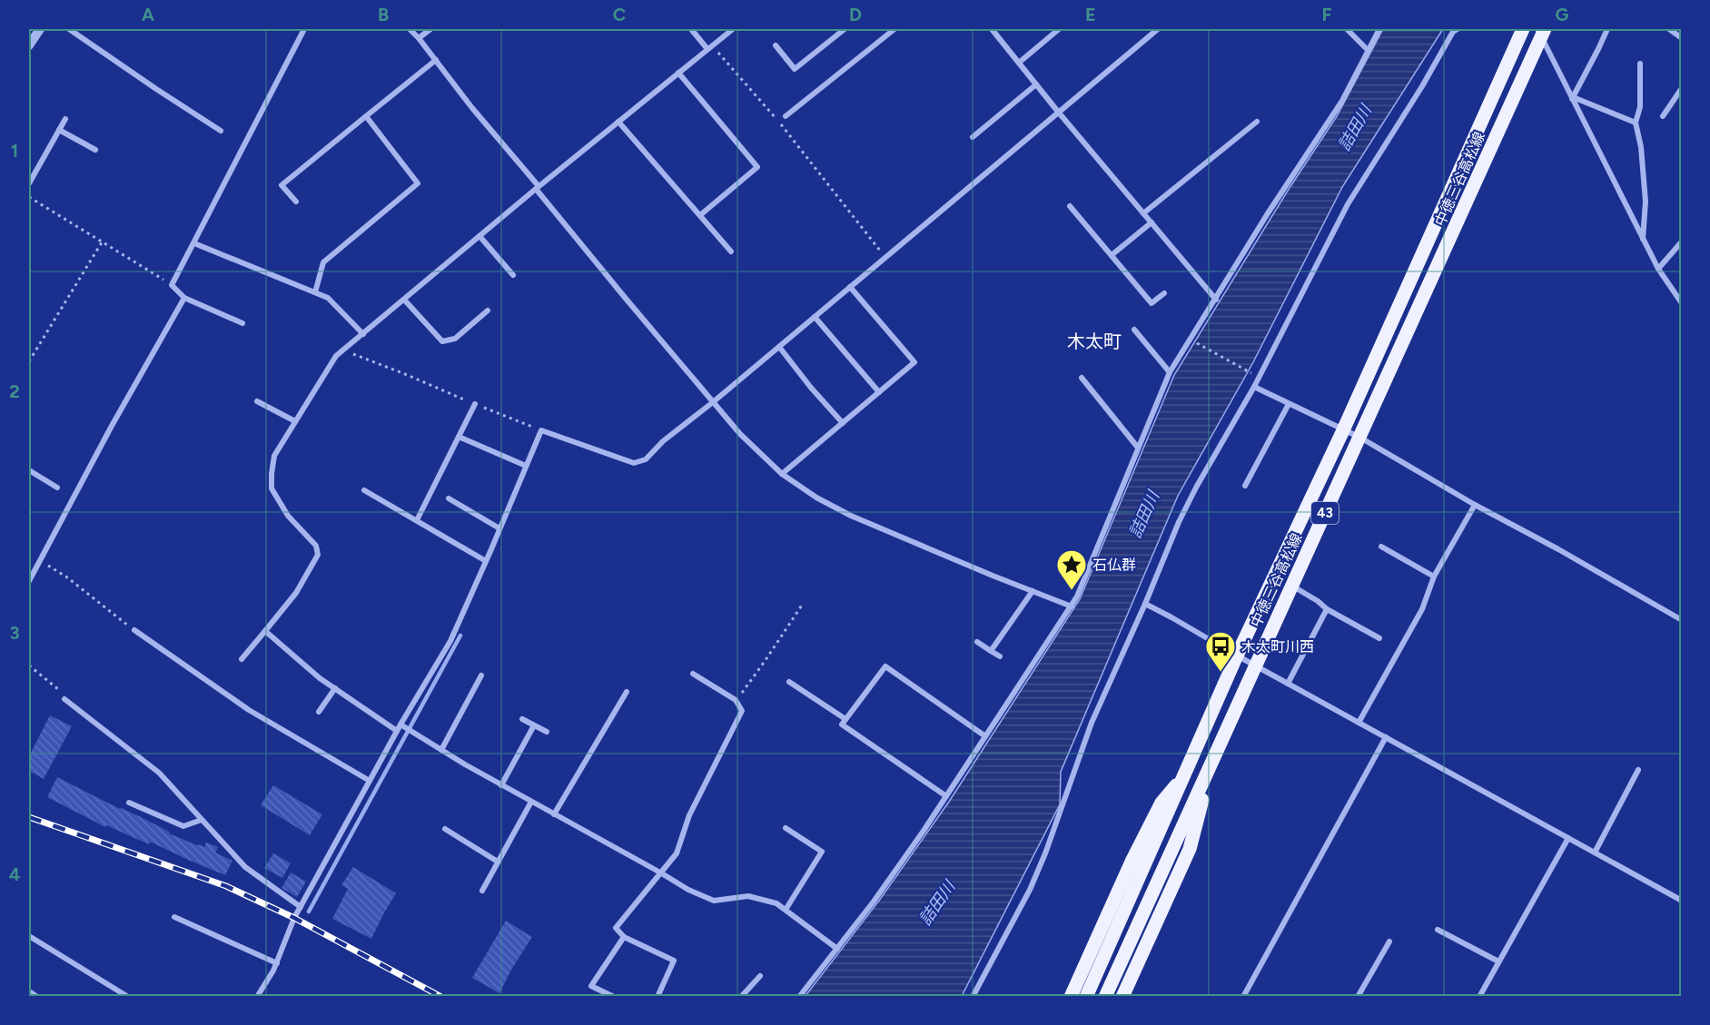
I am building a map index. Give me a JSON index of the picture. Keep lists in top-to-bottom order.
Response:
{
  "streets": {
    "main road": ["中徳三谷高松線", "43"]
  },
  "districts": ["木太町"],
  "water": ["詰田川"],
  "places": {
    "place": ["石仏群"],
    "bus stop": ["木太町川西"]
  },
  "grid": {
    "columns": [
      "A",
      "B",
      "C",
      "D",
      "E",
      "F",
      "G"
    ],
    "rows": [
      "1",
      "2",
      "3",
      "4"
    ]
  }
}
